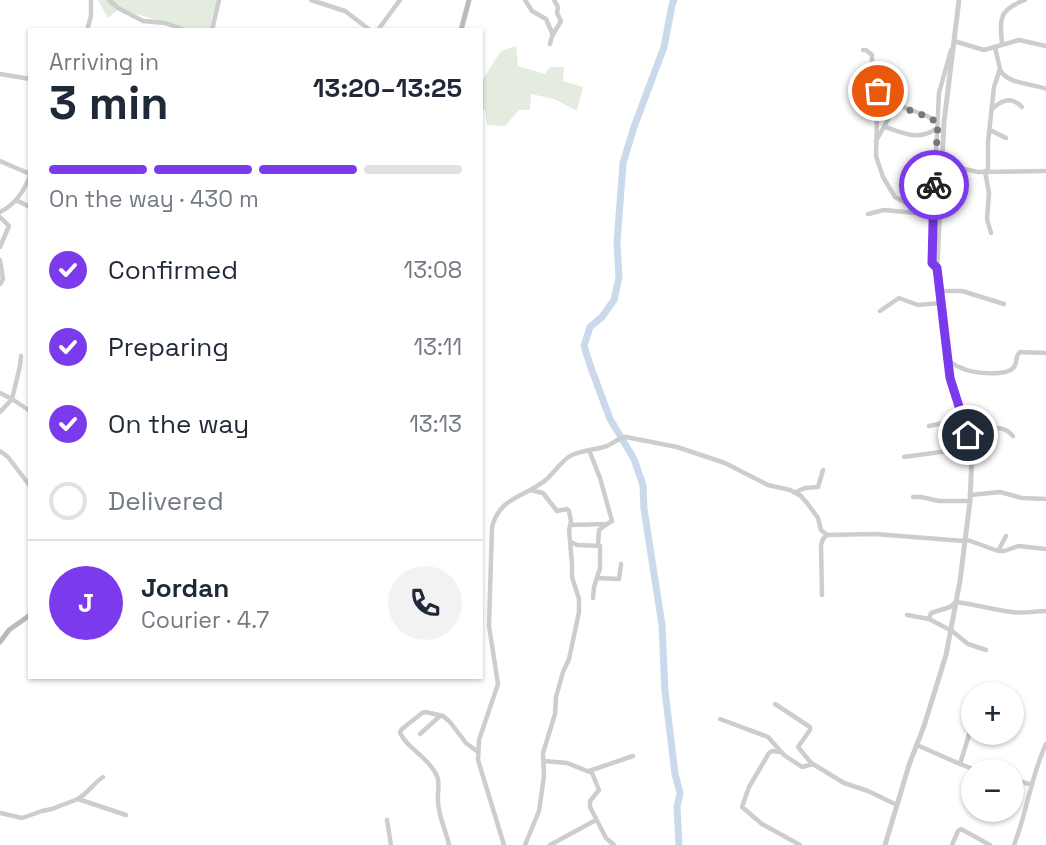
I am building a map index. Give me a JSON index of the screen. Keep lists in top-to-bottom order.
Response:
{
  "page": {
    "heading": ["3 min", "Arriving in", "13:20–13:25"],
    "panel": ["Jordan", "Courier · 4.7"],
    "bar": "On the way · 430 m",
    "list": [
      ["Confirmed", "13:08"],
      ["Preparing", "13:11"],
      ["On the way", "13:13"],
      "Delivered"
    ],
    "round": "J",
    "map_buttons": ["+", "−"]
  }
}
